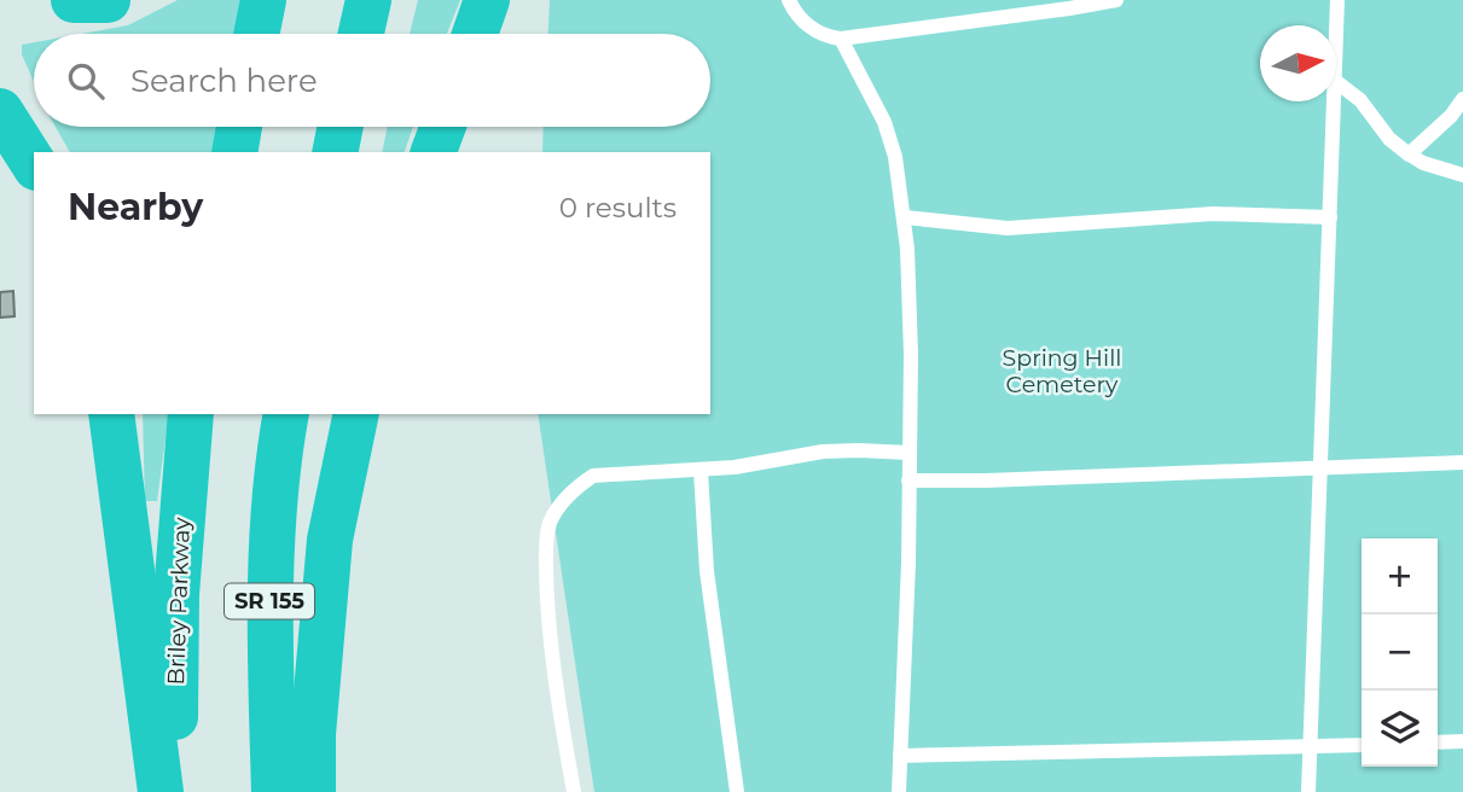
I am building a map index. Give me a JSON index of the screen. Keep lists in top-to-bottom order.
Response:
{
  "streets": {
    "highway": ["Briley Parkway", "SR 155"]
  },
  "parks": ["Spring Hill Cemetery"],
  "north": "right",
  "page": {
    "search": "Search here",
    "heading": ["Nearby", "0 results"],
    "map_buttons": ["+", "−"]
  }
}
